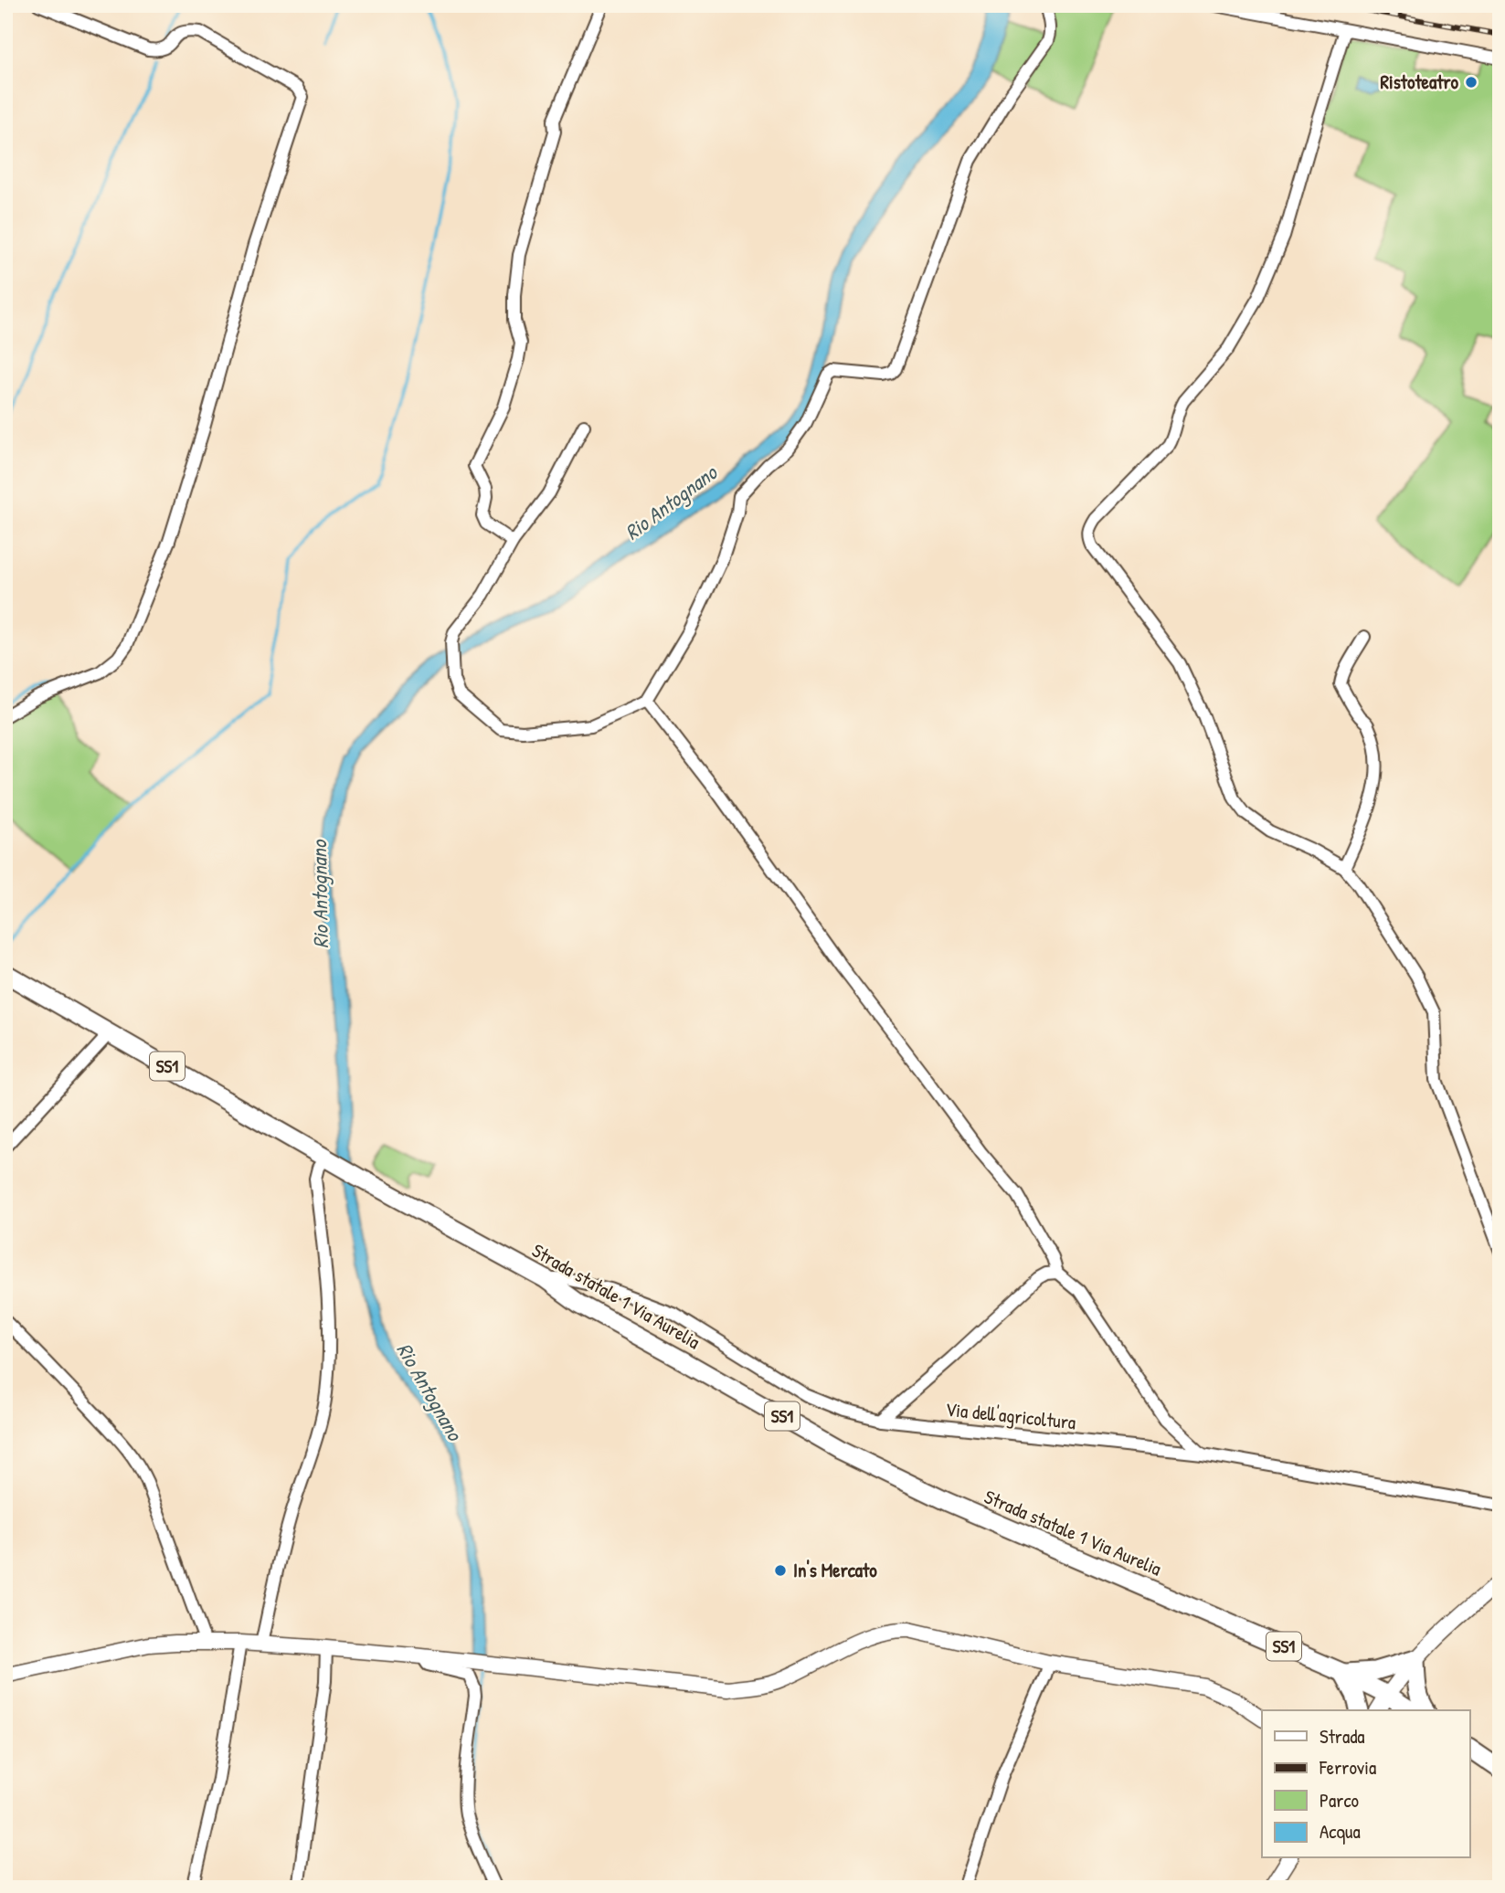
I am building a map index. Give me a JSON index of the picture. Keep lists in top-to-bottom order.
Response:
{
  "streets": {
    "main road": ["SS1", "Strada statale 1 Via Aurelia"],
    "street": ["Via dell'agricoltura"]
  },
  "crossings": [
    ["SS1", "Strada statale 1 Via Aurelia"],
    ["Strada statale 1 Via Aurelia", "Via dell'agricoltura"]
  ],
  "water": ["Rio Antognano"],
  "places": ["Ristoteatro", "In's Mercato"],
  "legend": [
    "Strada",
    "Ferrovia",
    "Parco",
    "Acqua"
  ]
}
